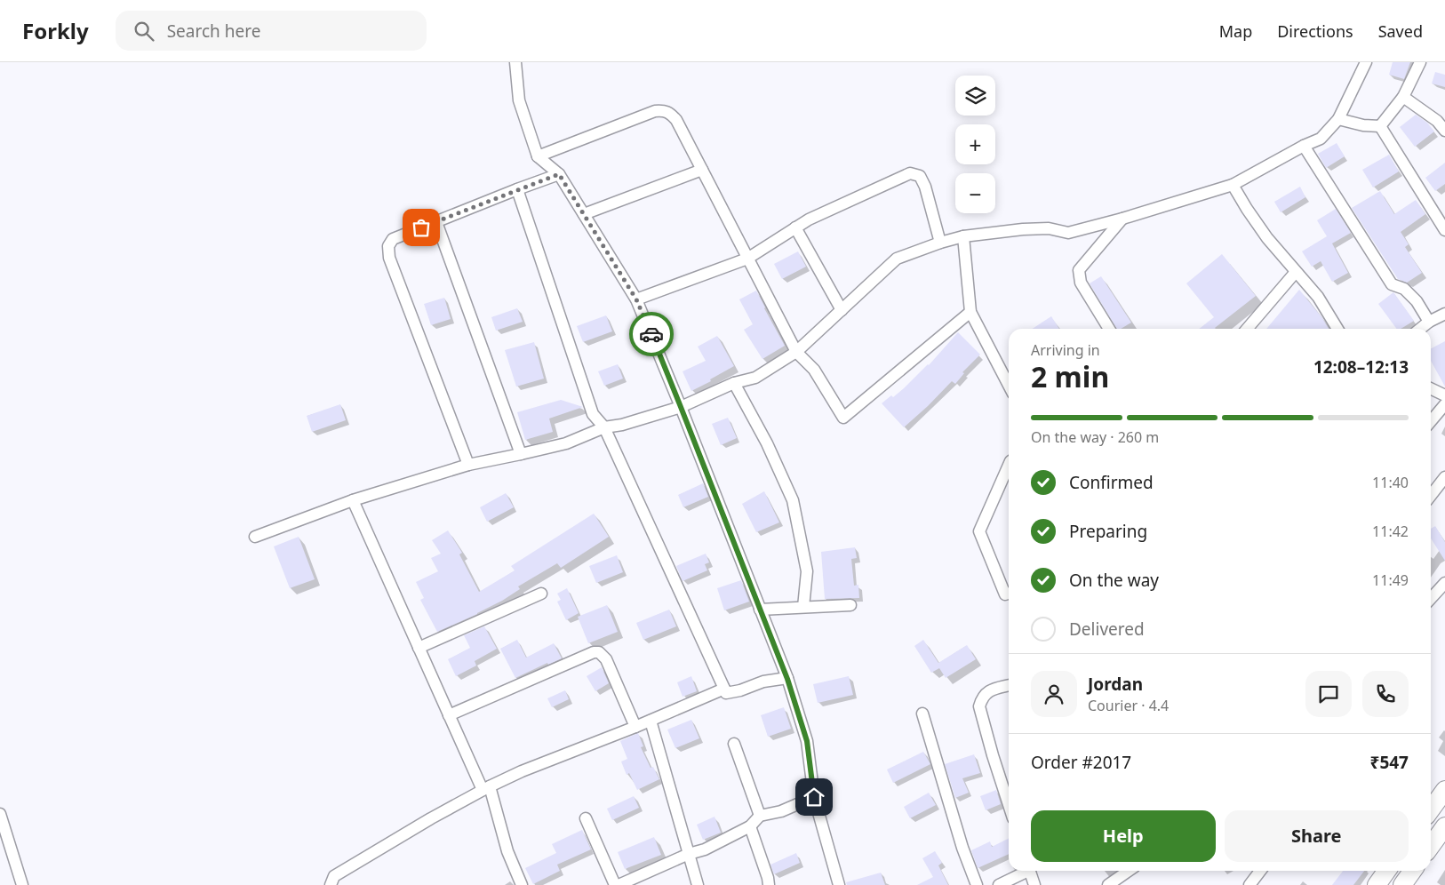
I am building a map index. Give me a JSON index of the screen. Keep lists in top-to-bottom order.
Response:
{
  "page": {
    "header": "Forkly",
    "search": "Search here",
    "nav": ["Map", "Directions", "Saved"],
    "map_buttons": ["+", "−"],
    "heading": ["2 min", "Arriving in", "12:08–12:13"],
    "panel": [
      "Jordan",
      "Courier · 4.4",
      "Order #2017",
      "₹547"
    ],
    "bar": "On the way · 260 m",
    "list": [
      ["Confirmed", "11:40"],
      ["Preparing", "11:42"],
      ["On the way", "11:49"],
      "Delivered"
    ],
    "buttons": ["Help", "Share"]
  }
}
